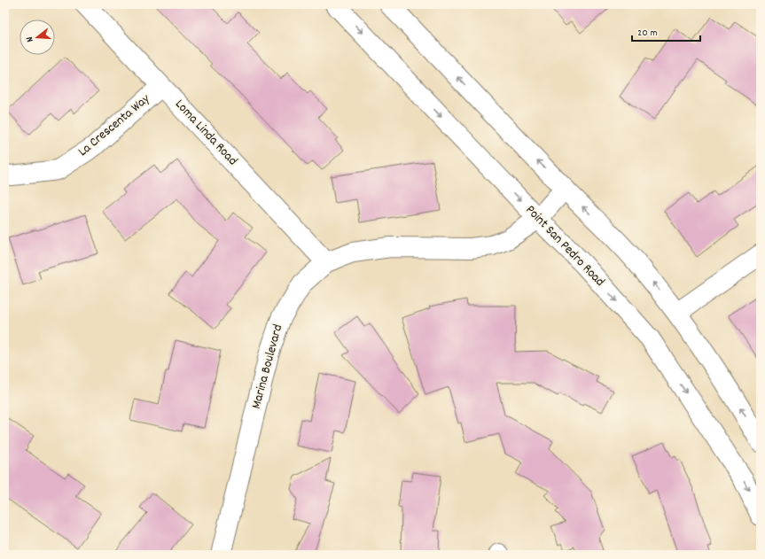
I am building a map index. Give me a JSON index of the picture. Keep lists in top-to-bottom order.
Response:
{
  "streets": {
    "main road": [
      "La Crescenta Way",
      "Loma Linda Road",
      "Point San Pedro Road",
      "Marina Boulevard"
    ]
  },
  "crossings": [
    ["La Crescenta Way", "Loma Linda Road"],
    ["Loma Linda Road", "Marina Boulevard"],
    ["Point San Pedro Road", "Marina Boulevard"]
  ],
  "scale_bar": "20 m",
  "north": "left"
}
